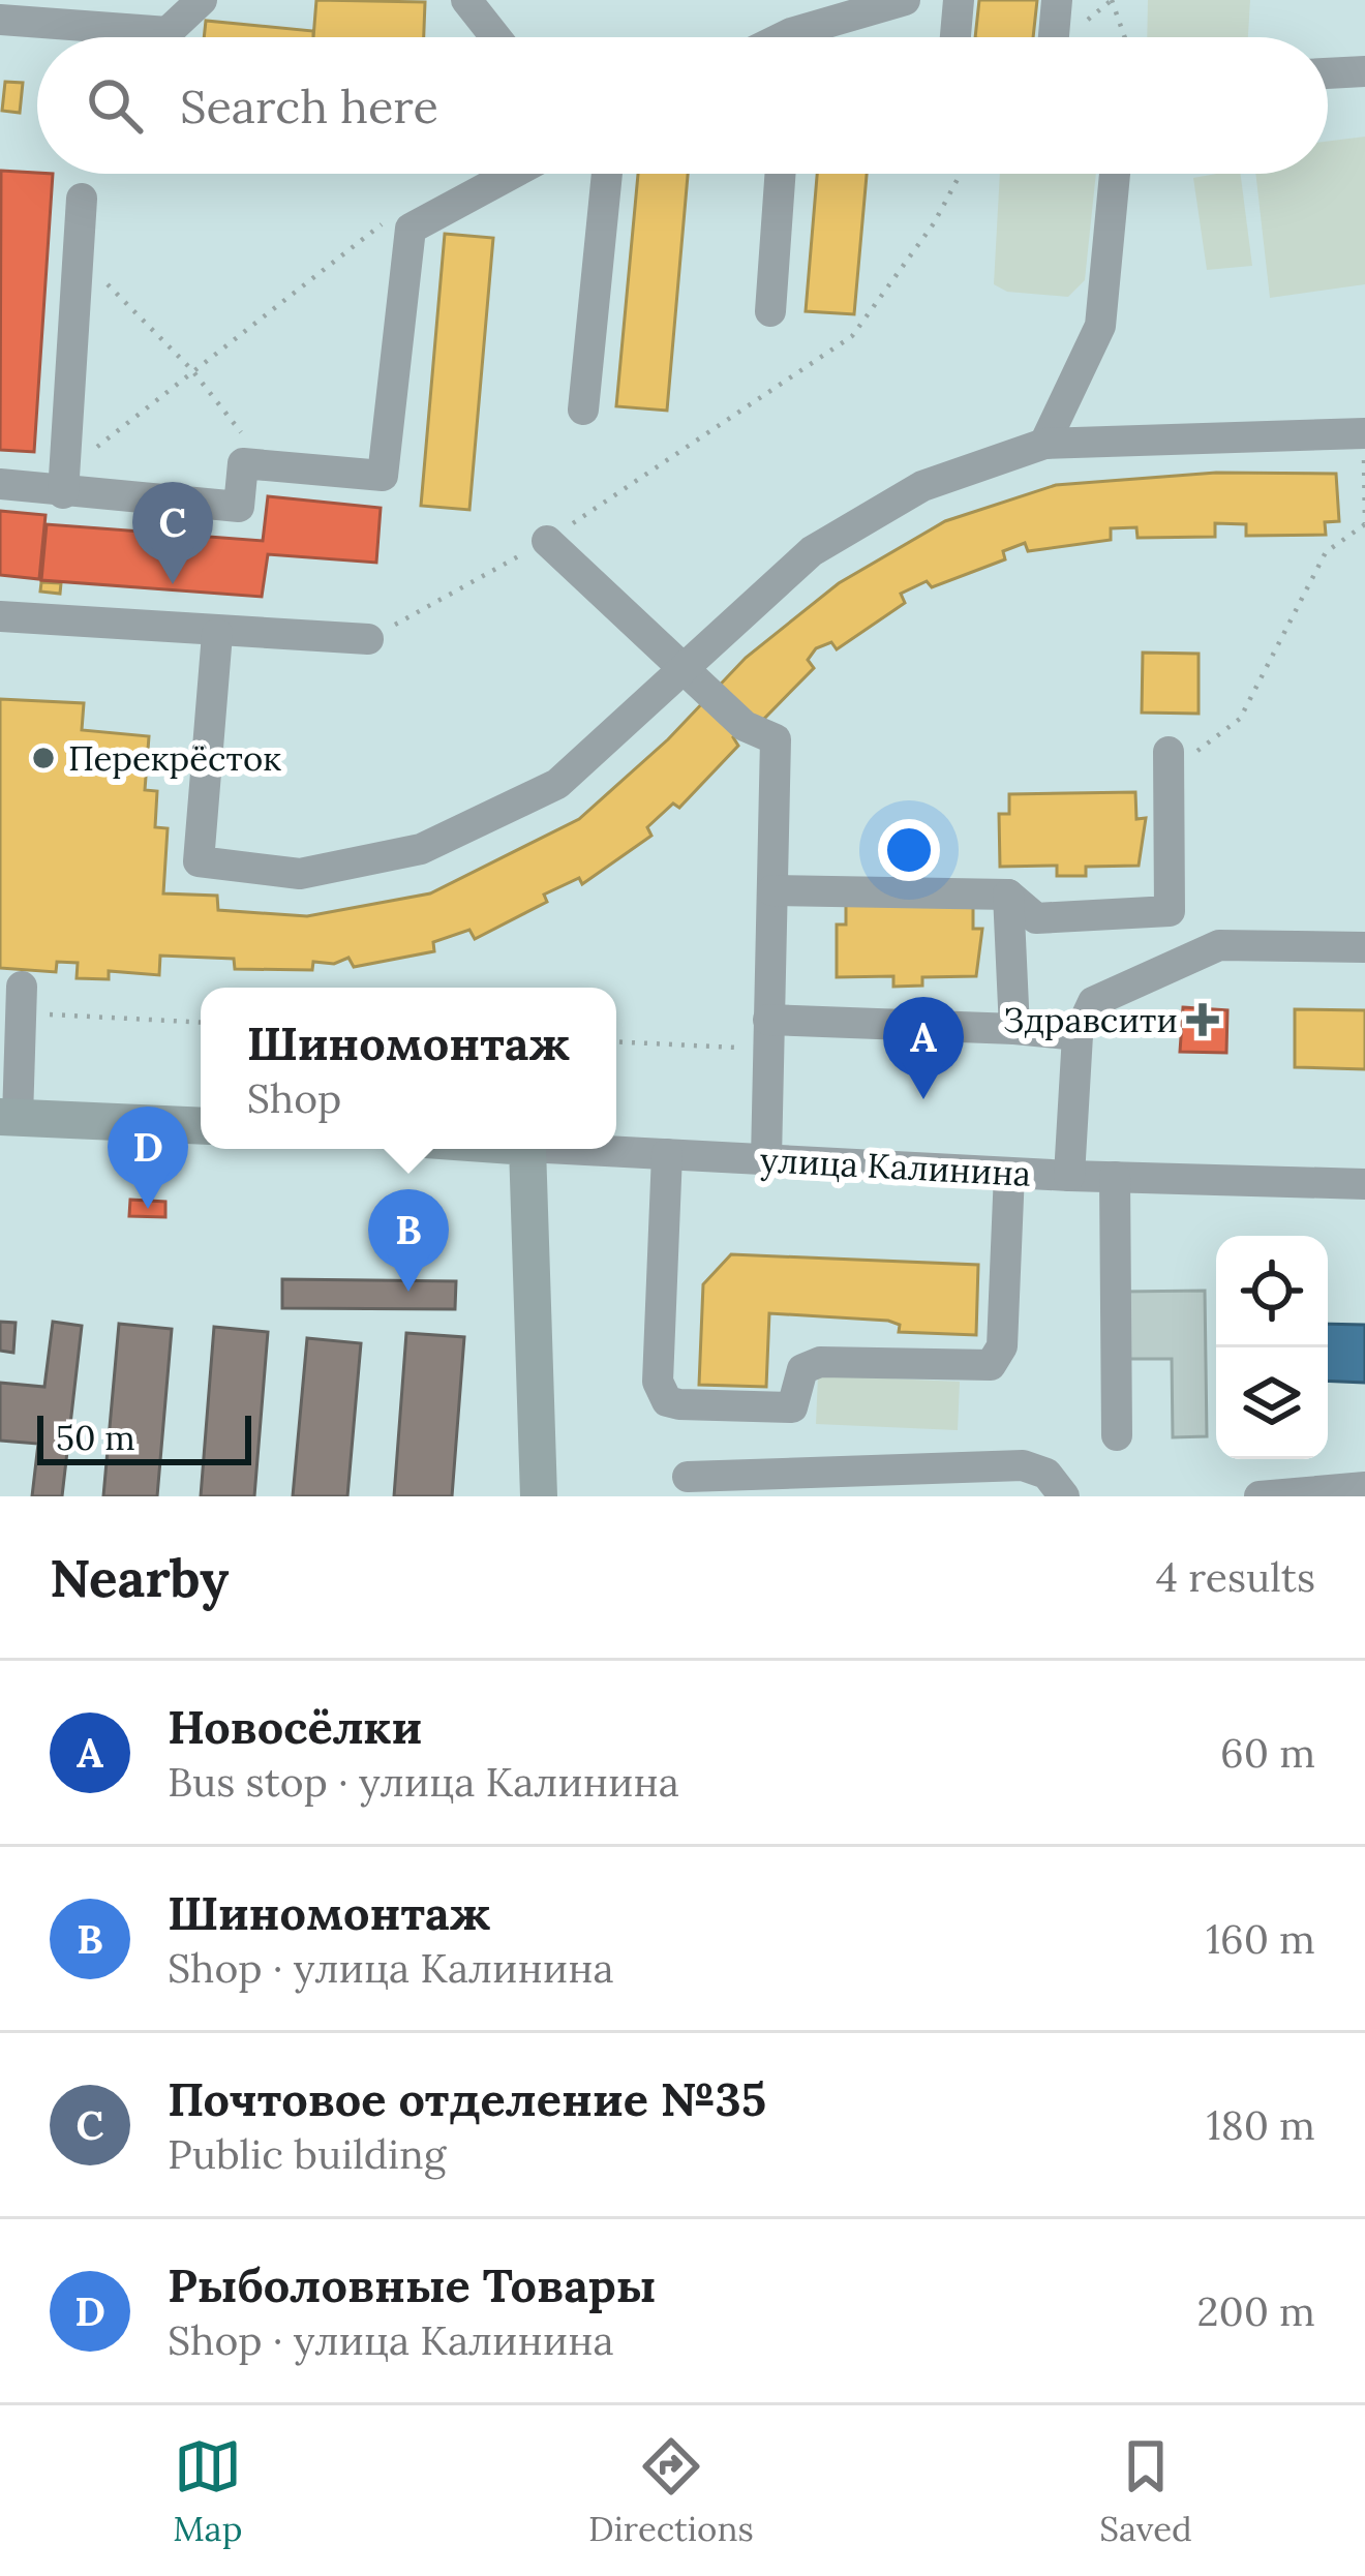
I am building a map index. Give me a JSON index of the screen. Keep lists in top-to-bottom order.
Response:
{
  "streets": {
    "street": ["улица Калинина"]
  },
  "places": {
    "other": ["Перекрёсток"],
    "health": ["Здравсити"]
  },
  "scale_bar": "50 m",
  "page": {
    "search": "Search here",
    "pins": [
      "C",
      "A",
      "D",
      "B"
    ],
    "popup": ["Шиномонтаж", "Shop"],
    "scale": "50 m",
    "heading": ["Nearby", "4 results"],
    "list": [
      {
        "mark": "A",
        "name": "Новосёлки",
        "note": "Bus stop · улица Калинина",
        "value": "60 m"
      },
      {
        "mark": "B",
        "name": "Шиномонтаж",
        "note": "Shop · улица Калинина",
        "value": "160 m"
      },
      {
        "mark": "C",
        "name": "Почтовое отделение №35",
        "note": "Public building",
        "value": "180 m"
      },
      {
        "mark": "D",
        "name": "Рыболовные Товары",
        "note": "Shop · улица Калинина",
        "value": "200 m"
      }
    ],
    "nav": ["Map", "Directions", "Saved"]
  }
}
